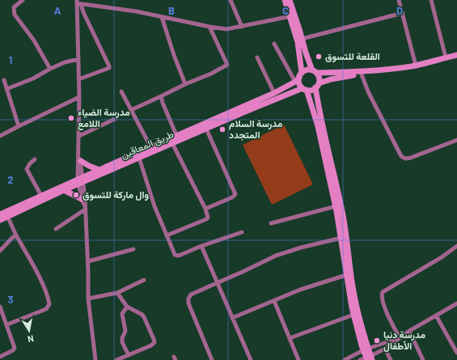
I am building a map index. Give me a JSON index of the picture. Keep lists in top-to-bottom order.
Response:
{
  "streets": {
    "street": ["طريق المعاقين"]
  },
  "places": [
    "القلعة للتسوق",
    "مدرسة الضياء اللامع",
    "مدرسة السلام المتجدد",
    "وال ماركة للتسوق",
    "مدرسة دنيا الأطفال"
  ],
  "north": "bottom",
  "grid": {
    "columns": [
      "A",
      "B",
      "C",
      "D"
    ],
    "rows": ["1", "2", "3"]
  }
}
